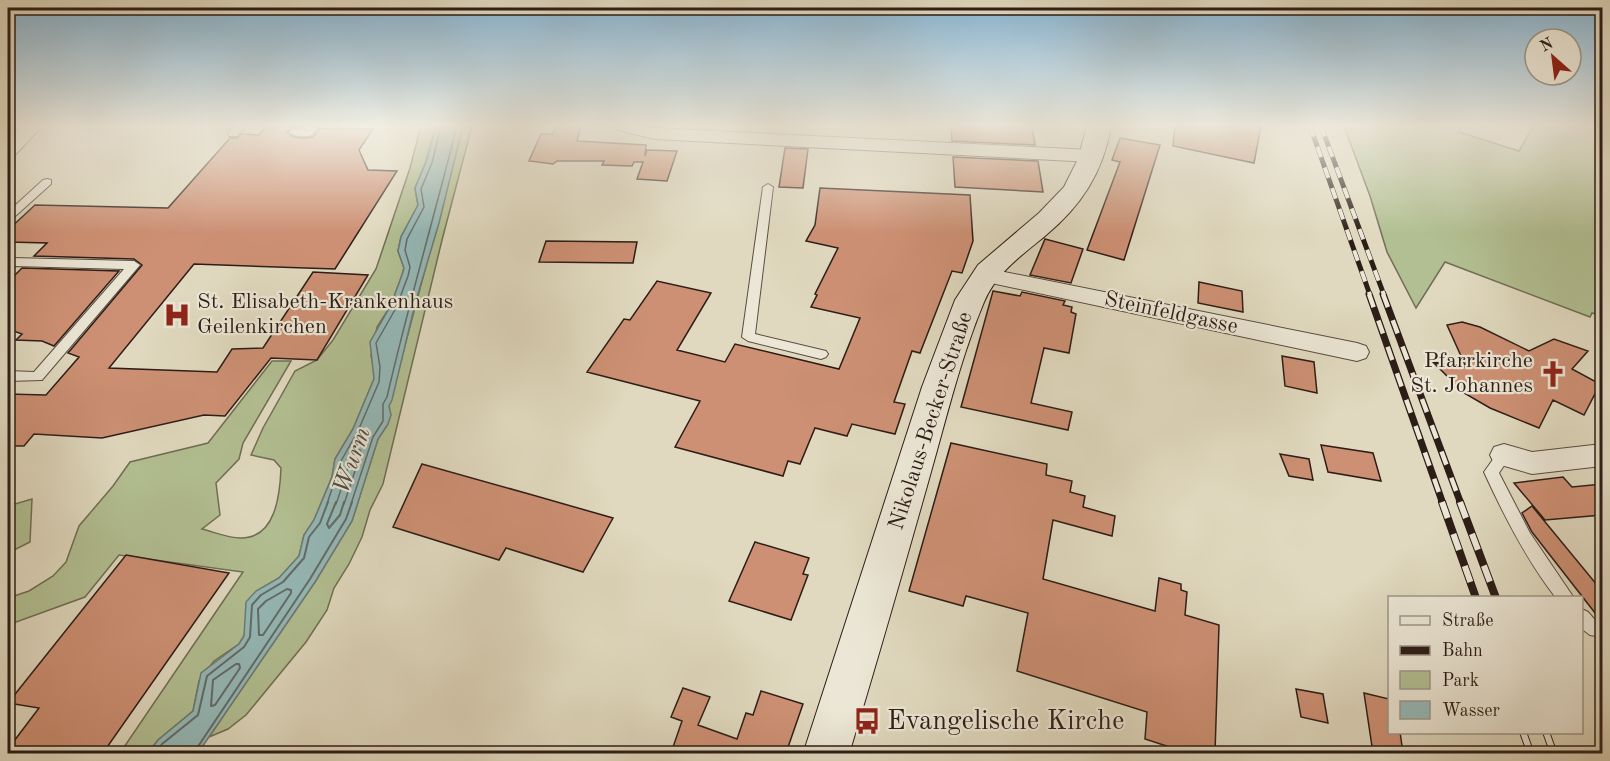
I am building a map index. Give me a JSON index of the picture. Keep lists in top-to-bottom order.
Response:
{
  "streets": {
    "main road": ["Nikolaus-Becker-Straße"],
    "street": ["Steinfeldgasse"]
  },
  "crossings": [
    ["Steinfeldgasse", "Nikolaus-Becker-Straße"]
  ],
  "water": ["Wurm"],
  "places": {
    "hospital": ["St. Elisabeth-Krankenhaus Geilenkirchen"],
    "church": ["Pfarrkirche St. Johannes"],
    "bus stop": ["Evangelische Kirche"]
  },
  "legend": [
    "Straße",
    "Bahn",
    "Park",
    "Wasser"
  ],
  "north": "top left"
}
